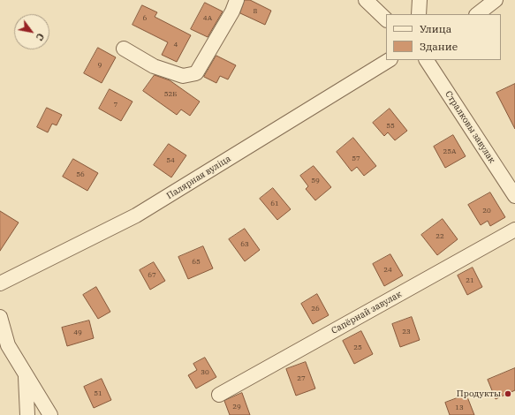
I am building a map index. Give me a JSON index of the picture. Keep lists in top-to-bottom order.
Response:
{
  "streets": {
    "street": ["Стралковы завулак", "Палярная вуліца", "Сапёрнай завулак"]
  },
  "places": ["Продукты"],
  "house_numbers": [
    "8",
    "6",
    "4А",
    "4",
    "9",
    "52Б",
    "7",
    "55",
    "25А",
    "57",
    "54",
    "56",
    "59",
    "61",
    "20",
    "22",
    "63",
    "65",
    "24",
    "67",
    "21",
    "26",
    "23",
    "49",
    "25",
    "30",
    "27",
    "51",
    "29",
    "13"
  ],
  "legend": ["Улица", "Здание"],
  "north": "bottom right"
}
